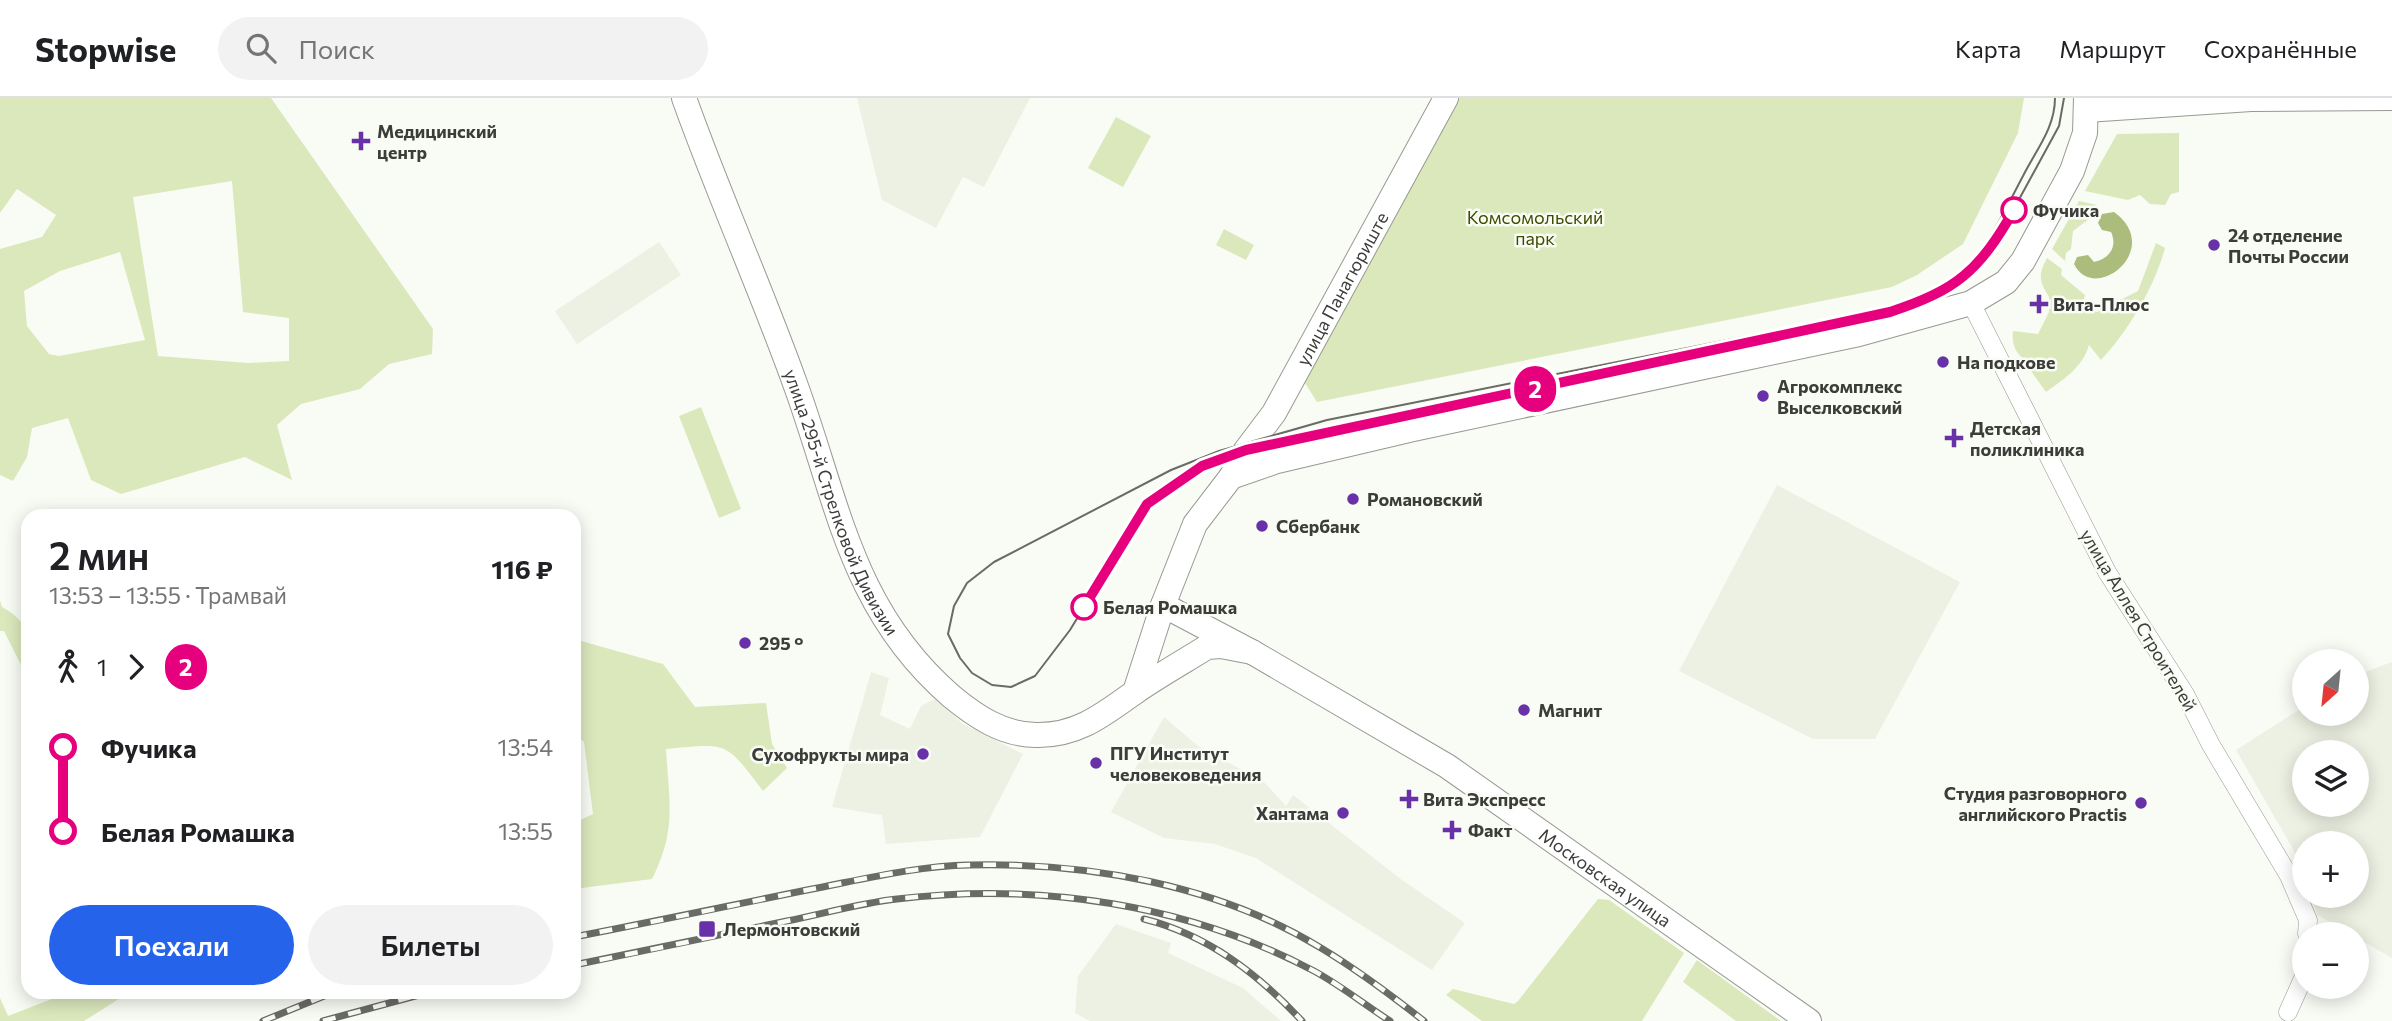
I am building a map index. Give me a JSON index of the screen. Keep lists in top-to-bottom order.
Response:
{
  "streets": {
    "street": [
      "улица Панагюриште",
      "улица 295-й Стрелковой Дивизии",
      "улица Аллея Строителей",
      "Московская улица"
    ]
  },
  "crossings": [
    ["улица Панагюриште", "улица 295-й Стрелковой Дивизии"],
    ["улица Панагюриште", "Московская улица"],
    ["улица 295-й Стрелковой Дивизии", "Московская улица"]
  ],
  "parks": ["Комсомольский парк"],
  "places": {
    "health": [
      "Медицинский центр",
      "Вита-Плюс",
      "Детская поликлиника",
      "Вита Экспресс",
      "Факт"
    ],
    "other": [
      "Фучика",
      "24 отделение Почты России",
      "На подкове",
      "Агрокомплекс Выселковский",
      "Романовский",
      "Сбербанк",
      "Белая Ромашка",
      "295 °",
      "Магнит",
      "Сухофрукты мира",
      "ПГУ Институт человековедения",
      "Студия разговорного английского Practis",
      "Хантама"
    ],
    "transit": ["Лермонтовский"]
  },
  "lines": ["tram line 2"],
  "north": "bottom left",
  "page": {
    "header": "Stopwise",
    "search": "Поиск",
    "nav": ["Карта", "Маршрут", "Сохранённые"],
    "on_map": "2",
    "heading": ["2 мин", "13:53 – 13:55 · Трамвай", "116 ₽"],
    "legs": ["1", "2"],
    "map_buttons": ["+", "−"],
    "list": [
      {
        "name": "Фучика",
        "value": "13:54"
      },
      {
        "name": "Белая Ромашка",
        "value": "13:55"
      }
    ],
    "buttons": ["Поехали", "Билеты"]
  }
}
